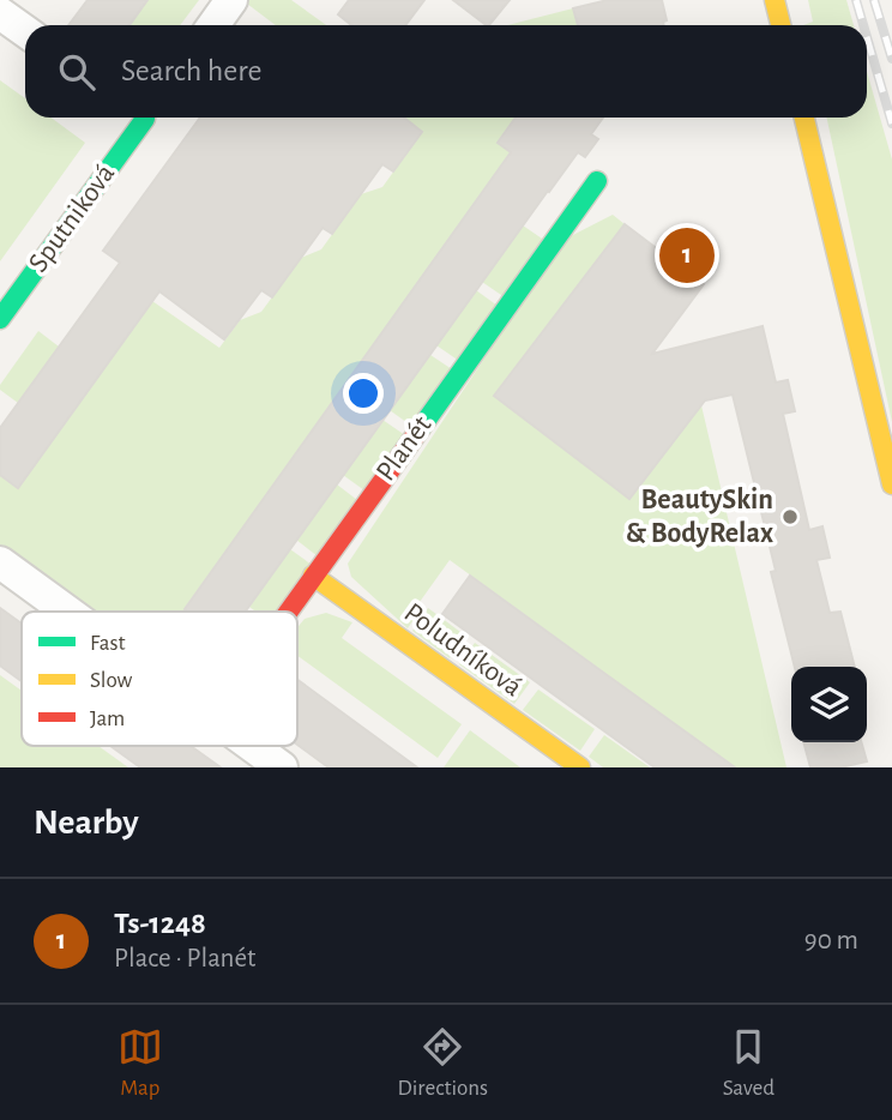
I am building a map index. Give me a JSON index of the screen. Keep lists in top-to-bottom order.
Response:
{
  "streets": {
    "street": ["Sputniková", "Planét", "Poludníková"]
  },
  "crossings": [
    ["Planét", "Poludníková"]
  ],
  "places": ["BeautySkin & BodyRelax"],
  "legend": ["Fast", "Slow", "Jam"],
  "page": {
    "search": "Search here",
    "pins": "1",
    "heading": "Nearby",
    "list": [
      {
        "mark": "1",
        "name": "Ts-1248",
        "note": "Place · Planét",
        "value": "90 m"
      }
    ],
    "nav": ["Map", "Directions", "Saved"]
  }
}
